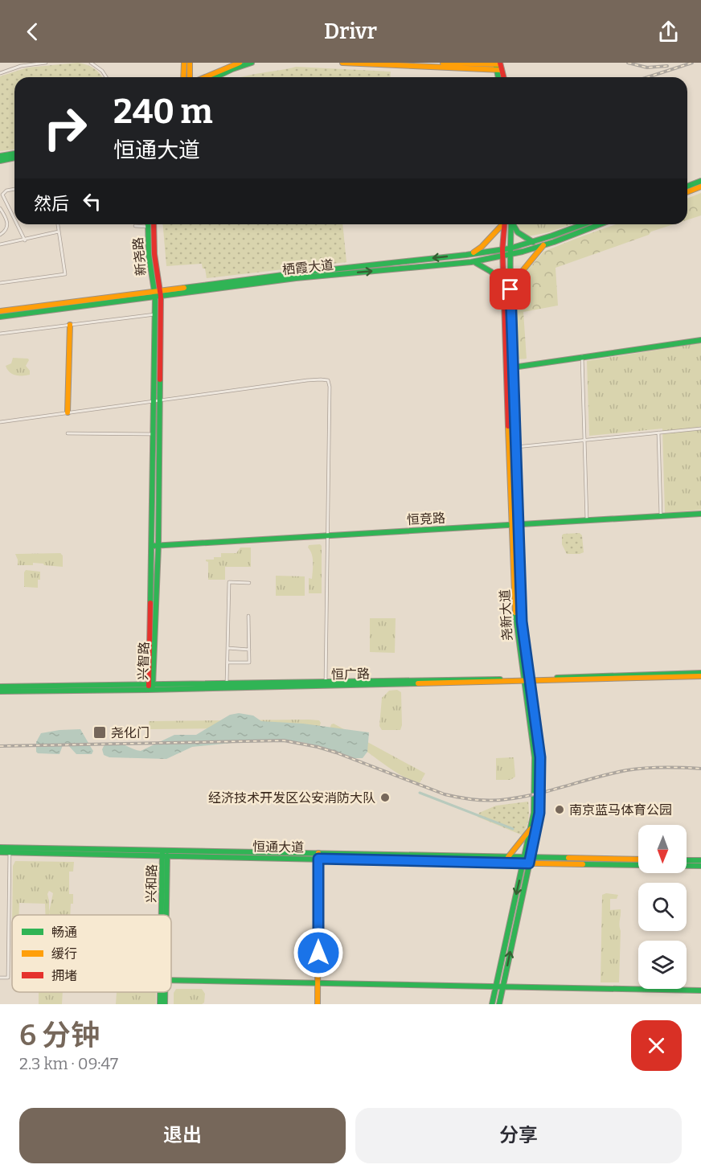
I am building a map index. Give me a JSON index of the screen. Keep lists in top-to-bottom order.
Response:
{
  "streets": {
    "main road": [
      "新尧路",
      "栖霞大道",
      "恒竞路",
      "尧新大道",
      "兴智路",
      "恒广路",
      "恒通大道",
      "兴和路"
    ]
  },
  "crossings": [
    ["新尧路", "栖霞大道"],
    ["新尧路", "兴智路"],
    ["栖霞大道", "尧新大道"],
    ["栖霞大道", "兴智路"],
    ["恒竞路", "尧新大道"],
    ["恒竞路", "兴智路"],
    ["尧新大道", "恒广路"],
    ["尧新大道", "恒通大道"],
    ["兴智路", "恒广路"],
    ["恒通大道", "兴和路"]
  ],
  "places": {
    "transit": ["尧化门"],
    "other": ["经济技术开发区公安消防大队", "南京蓝马体育公园"]
  },
  "legend": ["畅通", "缓行", "拥堵"],
  "north": "bottom",
  "page": {
    "header": "Drivr",
    "turn": ["240 m", "恒通大道"],
    "then": "然后",
    "heading": ["6 分钟", "2.3 km · 09:47"],
    "buttons": ["退出", "分享"]
  }
}
